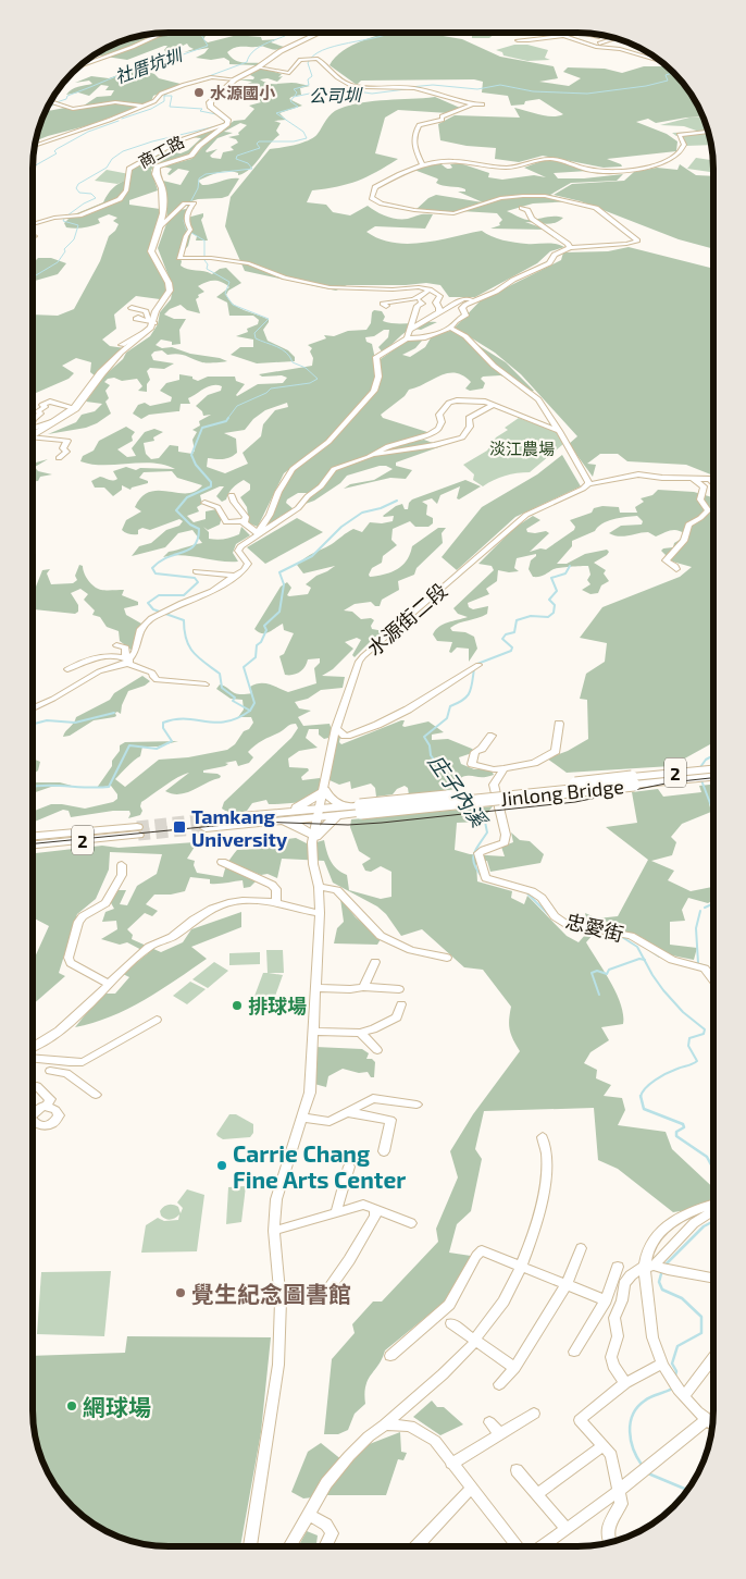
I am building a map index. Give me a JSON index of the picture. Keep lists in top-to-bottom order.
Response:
{
  "streets": {
    "main road": ["2", "Jinlong Bridge"],
    "street": ["商工路", "水源街二段", "忠愛街"]
  },
  "crossings": [
    ["水源街二段", "2"],
    ["2", "Jinlong Bridge"]
  ],
  "water": ["社厝坑圳", "公司圳", "庄子內溪"],
  "parks": ["淡江農場"],
  "places": {
    "other": [
      "水源國小",
      "排球場",
      "Carrie Chang Fine Arts Center",
      "覺生紀念圖書館",
      "網球場"
    ],
    "transit": ["Tamkang University"]
  }
}
